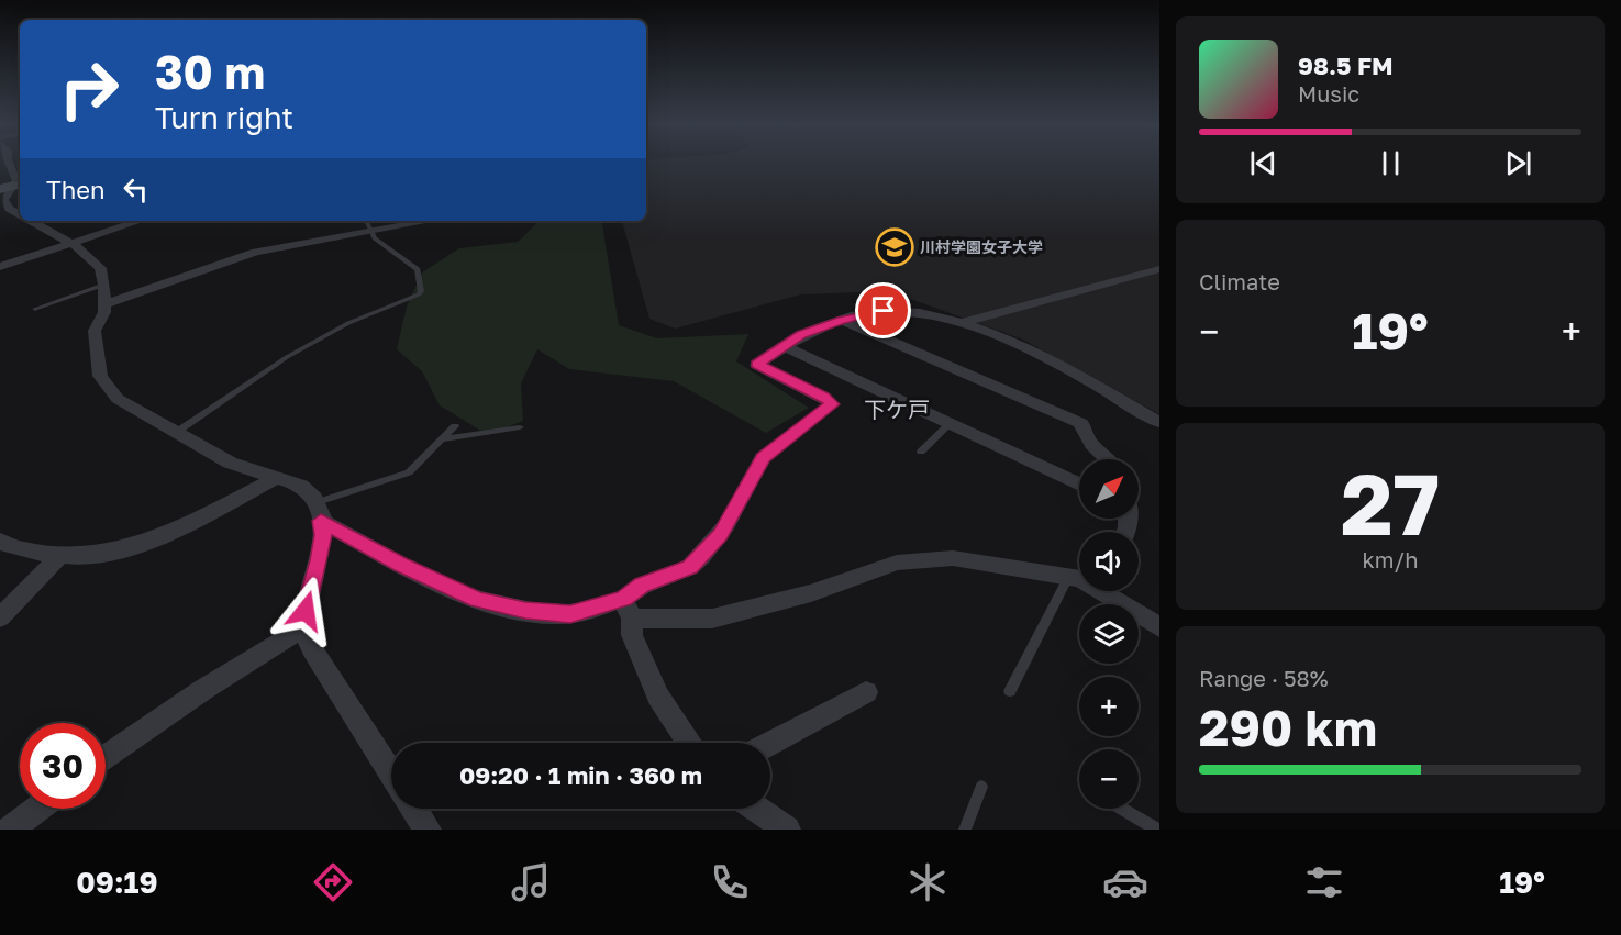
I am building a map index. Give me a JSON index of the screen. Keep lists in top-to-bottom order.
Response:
{
  "districts": ["下ケ戸"],
  "places": {
    "school or university": ["川村学園女子大学"]
  },
  "north": "top right",
  "page": {
    "turn": ["30 m", "Turn right"],
    "song": ["98.5 FM", "Music"],
    "then": "Then",
    "tile": [
      "Climate",
      ["27", "km/h"],
      ["Range · 58%", "290 km"]
    ],
    "heat": ["−", "19°", "+"],
    "map_buttons": ["+", "−"],
    "limit": "30",
    "trip": "09:20 · 1 min · 360 m",
    "tabs": ["09:19", "19°"]
  }
}
